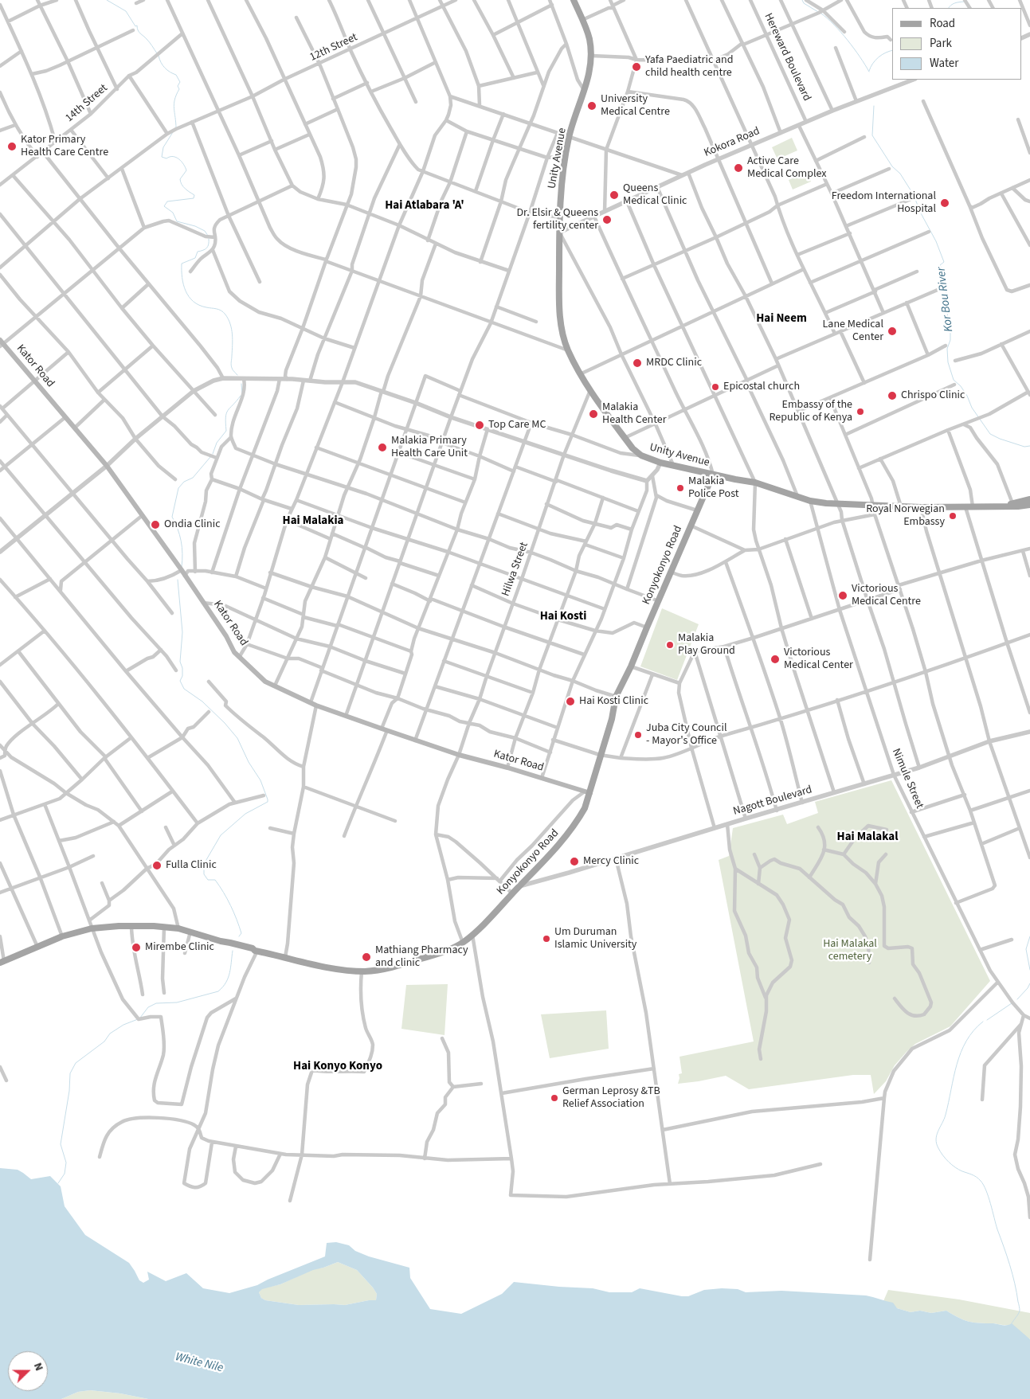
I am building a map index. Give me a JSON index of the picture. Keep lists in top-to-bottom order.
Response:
{
  "streets": {
    "main road": ["Unity Avenue", "Kator Road", "Konyokonyo Road"],
    "street": [
      "12th Street",
      "Hereward Boulevard",
      "14th Street",
      "Kokora Road",
      "Hilwa Street",
      "Nimule Street",
      "Nagott Boulevard"
    ]
  },
  "crossings": [
    ["Hereward Boulevard", "Kokora Road"],
    ["Kokora Road", "Unity Avenue"],
    ["Unity Avenue", "Konyokonyo Road"],
    ["Unity Avenue", "Hilwa Street"],
    ["Unity Avenue", "Nimule Street"],
    ["Kator Road", "Konyokonyo Road"],
    ["Kator Road", "Hilwa Street"],
    ["Konyokonyo Road", "Hilwa Street"],
    ["Konyokonyo Road", "Nagott Boulevard"],
    ["Nimule Street", "Nagott Boulevard"]
  ],
  "districts": [
    "Hai Atlabara 'A'",
    "Hai Neem",
    "Hai Malakia",
    "Hai Kosti",
    "Hai Malakal",
    "Hai Konyo Konyo"
  ],
  "water": ["Kor Bou River", "White Nile"],
  "parks": ["Hai Malakal cemetery"],
  "places": [
    "Yafa Paediatric and child health centre",
    "University Medical Centre",
    "Kator Primary Health Care Centre",
    "Active Care Medical Complex",
    "Queens Medical Clinic",
    "Freedom International Hospital",
    "Dr. Elsir & Queens fertility center",
    "Lane Medical Center",
    "MRDC Clinic",
    "Epicostal church",
    "Chrispo Clinic",
    "Embassy of the Republic of Kenya",
    "Malakia Health Center",
    "Top Care MC",
    "Malakia Primary Health Care Unit",
    "Malakia Police Post",
    "Royal Norwegian Embassy",
    "Ondia Clinic",
    "Victorious Medical Centre",
    "Malakia Play Ground",
    "Victorious Medical Center",
    "Hai Kosti Clinic",
    "Juba City Council - Mayor's Office",
    "Mercy Clinic",
    "Fulla Clinic",
    "Um Duruman Islamic University",
    "Mirembe Clinic",
    "Mathiang Pharmacy and clinic",
    "German Leprosy &TB Relief Association"
  ],
  "legend": ["Road", "Park", "Water"],
  "north": "right"
}
